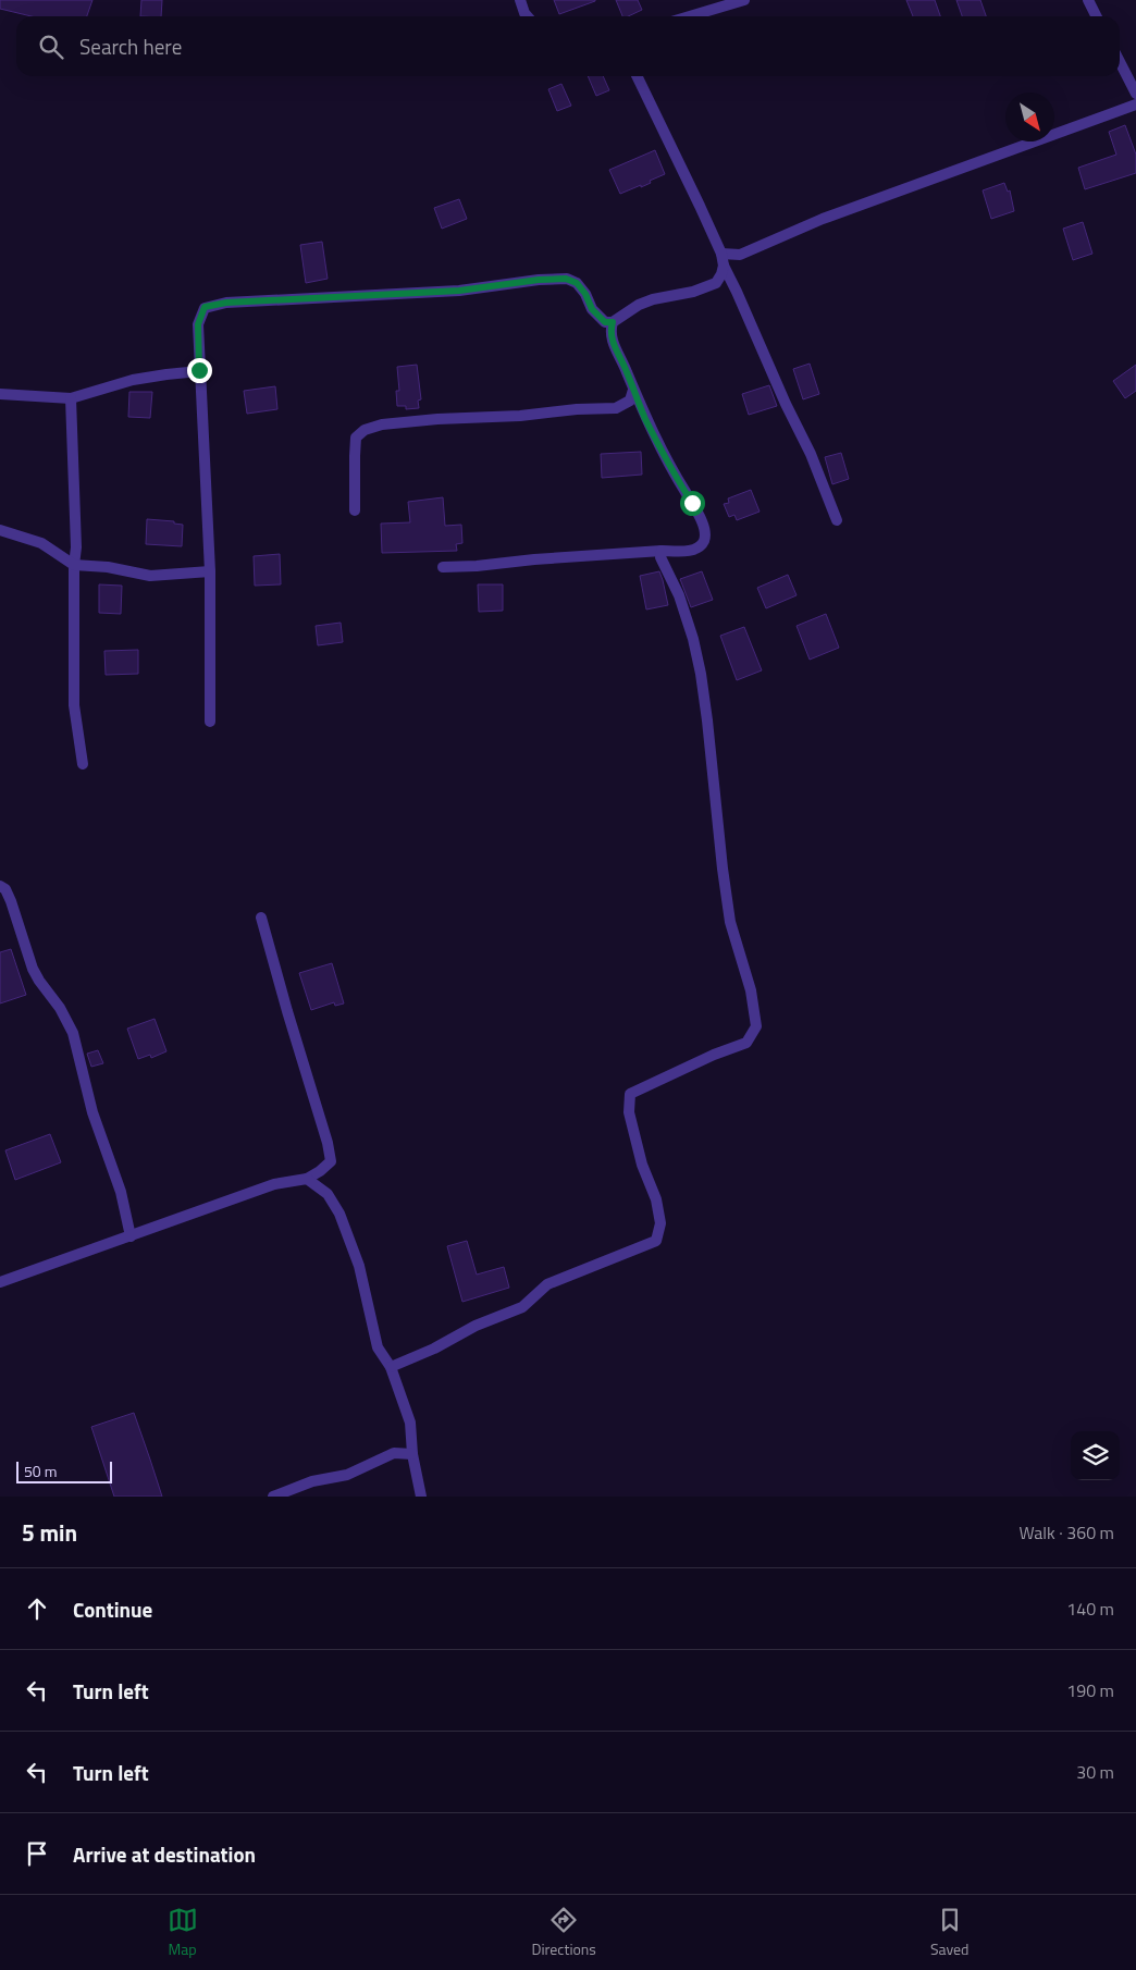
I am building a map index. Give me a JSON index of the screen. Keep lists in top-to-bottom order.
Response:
{
  "scale_bar": "50 m",
  "north": "bottom right",
  "page": {
    "search": "Search here",
    "scale": "50 m",
    "heading": ["5 min", "Walk · 360 m"],
    "list": [
      ["Continue", "140 m"],
      ["Turn left", "190 m"],
      ["Turn left", "30 m"],
      "Arrive at destination"
    ],
    "nav": ["Map", "Directions", "Saved"]
  }
}
